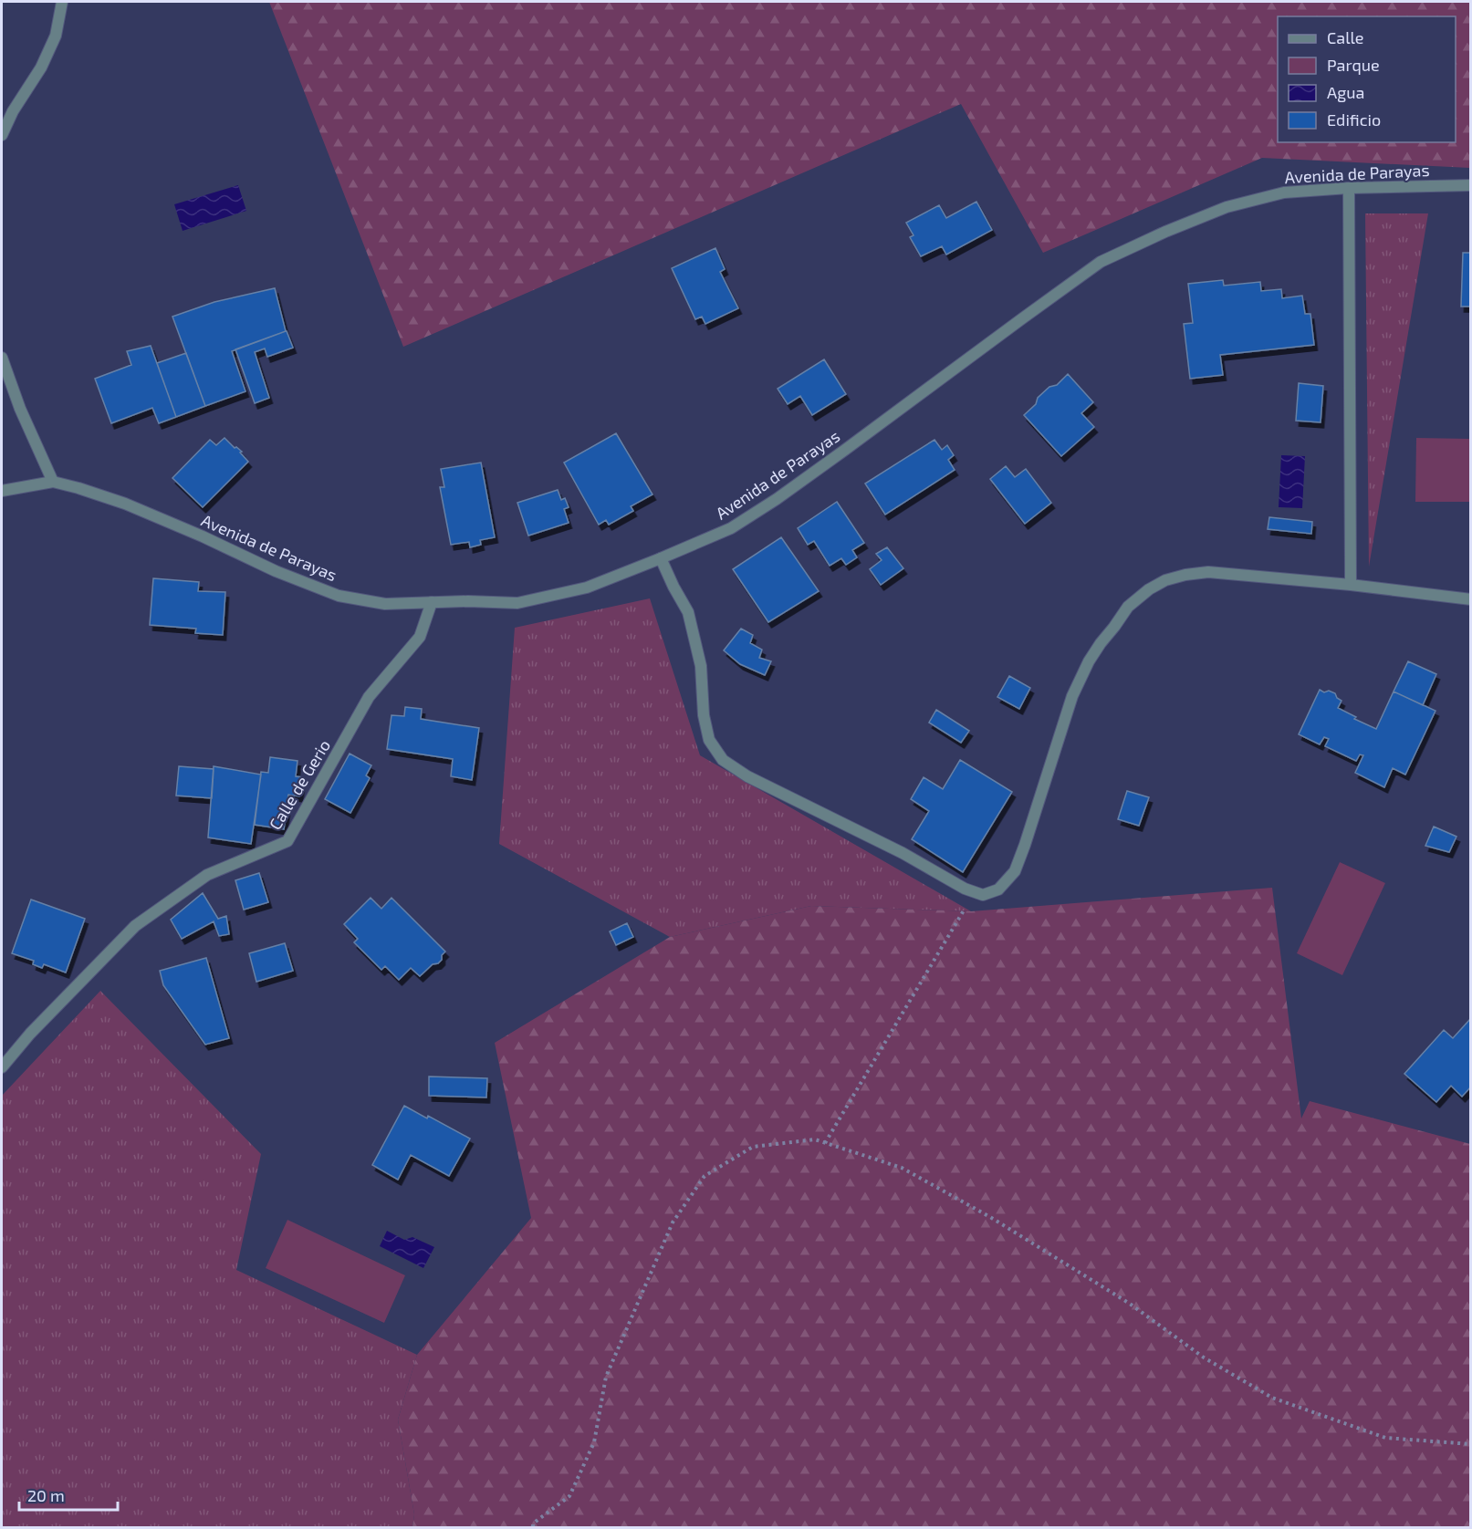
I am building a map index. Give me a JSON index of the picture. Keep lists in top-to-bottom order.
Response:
{
  "streets": {
    "street": ["Avenida de Parayas", "Calle de Gerio"]
  },
  "crossings": [
    ["Avenida de Parayas", "Calle de Gerio"]
  ],
  "legend": [
    "Calle",
    "Parque",
    "Agua",
    "Edificio"
  ],
  "scale_bar": "20 m"
}
